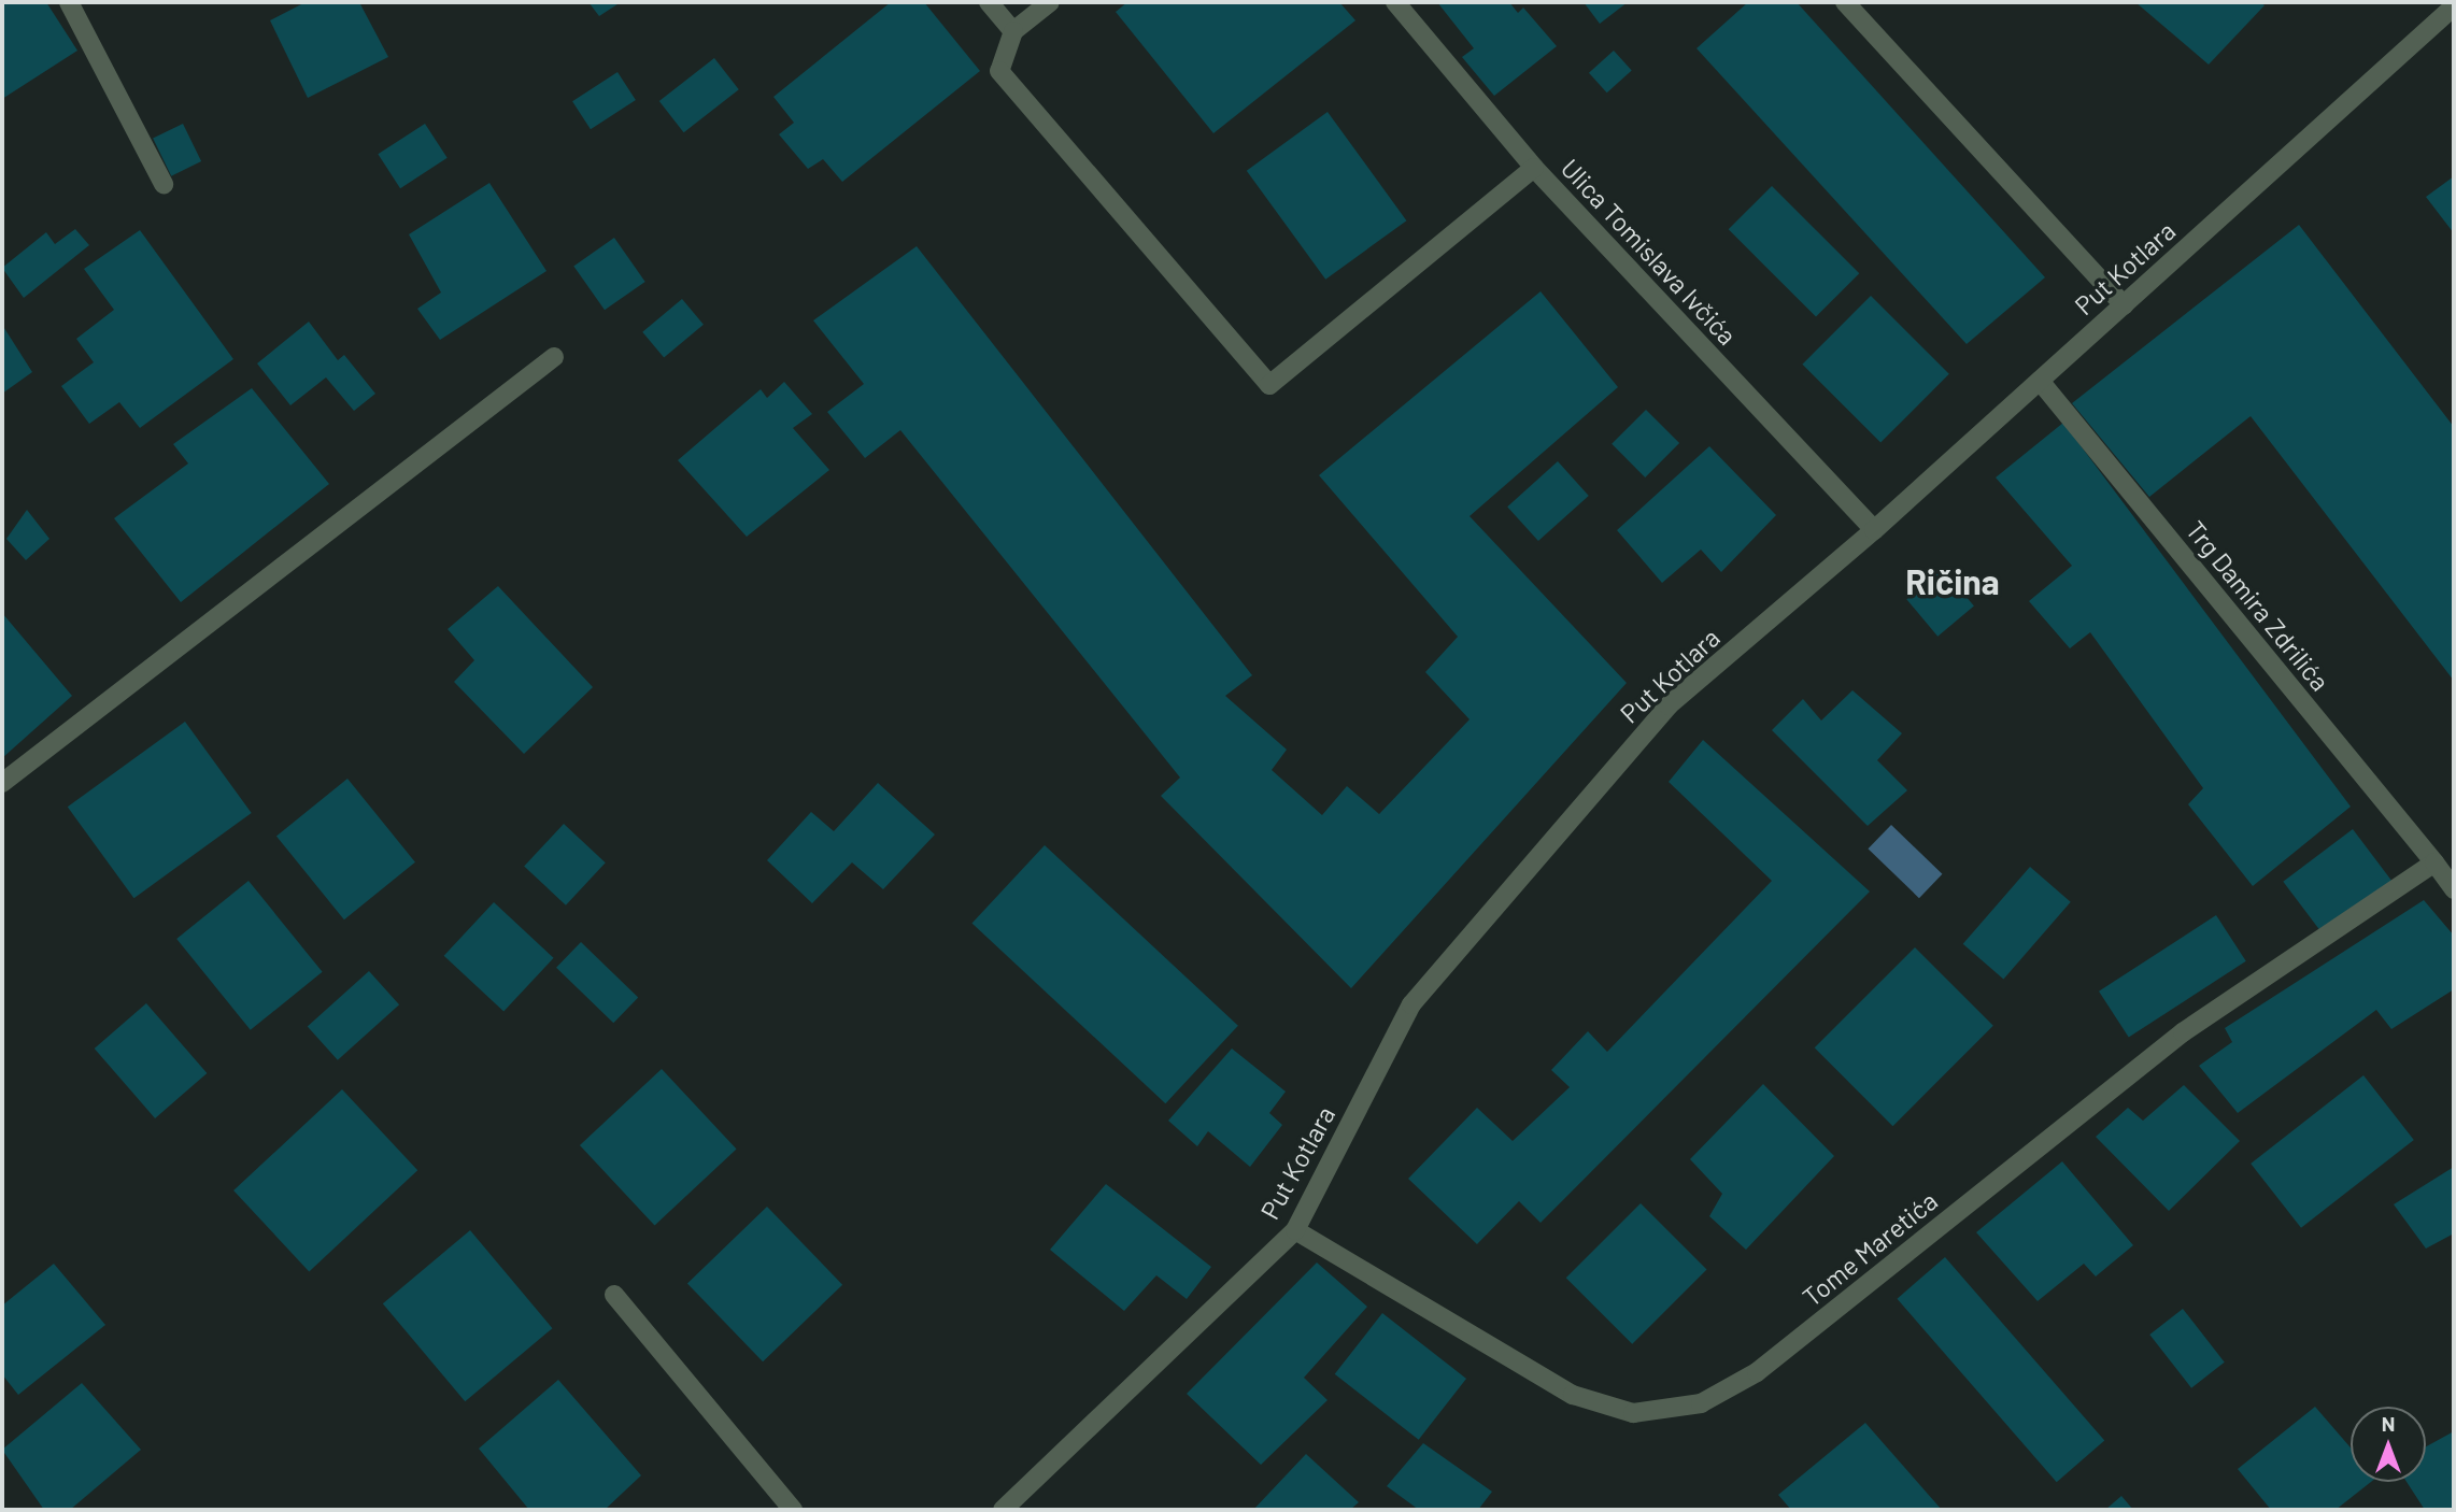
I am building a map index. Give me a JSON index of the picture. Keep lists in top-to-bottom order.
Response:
{
  "streets": {
    "street": [
      "Ulica Tomislava Ivčića",
      "Put Kotlara",
      "Trg Damira Zdrilića",
      "Tome Maretića"
    ]
  },
  "crossings": [
    ["Ulica Tomislava Ivčića", "Put Kotlara"],
    ["Put Kotlara", "Trg Damira Zdrilića"],
    ["Put Kotlara", "Tome Maretića"],
    ["Trg Damira Zdrilića", "Tome Maretića"]
  ],
  "districts": ["Ričina"],
  "north": "top"
}
